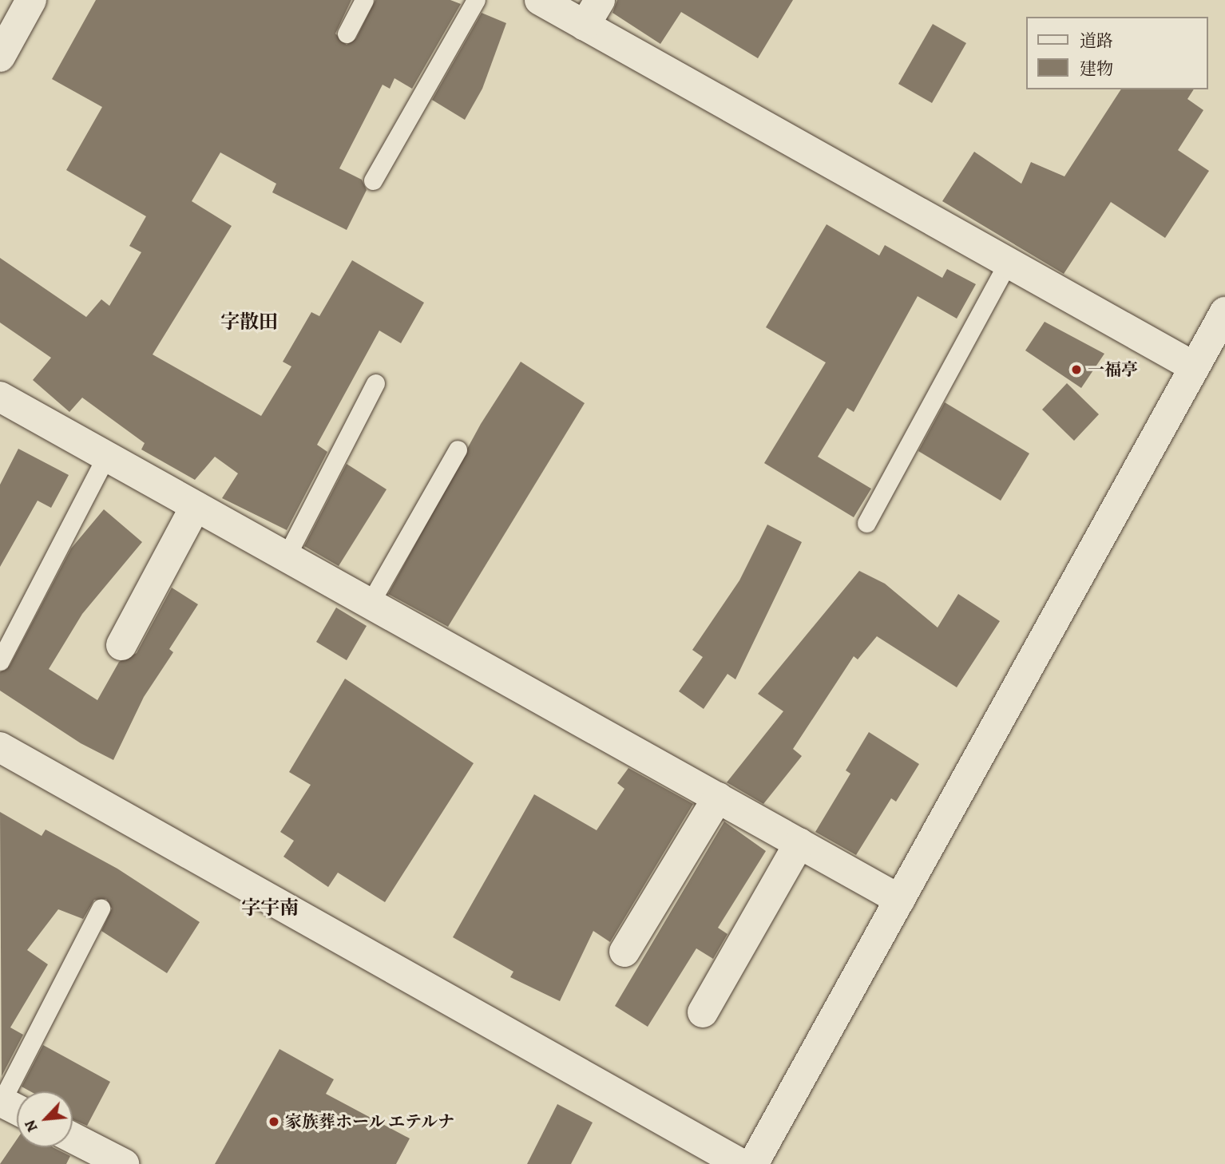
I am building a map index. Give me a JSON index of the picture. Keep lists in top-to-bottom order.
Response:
{
  "districts": ["字散田", "字宇南"],
  "places": ["一福亭", "家族葬ホール エテルナ"],
  "legend": ["道路", "建物"],
  "north": "bottom left"
}
